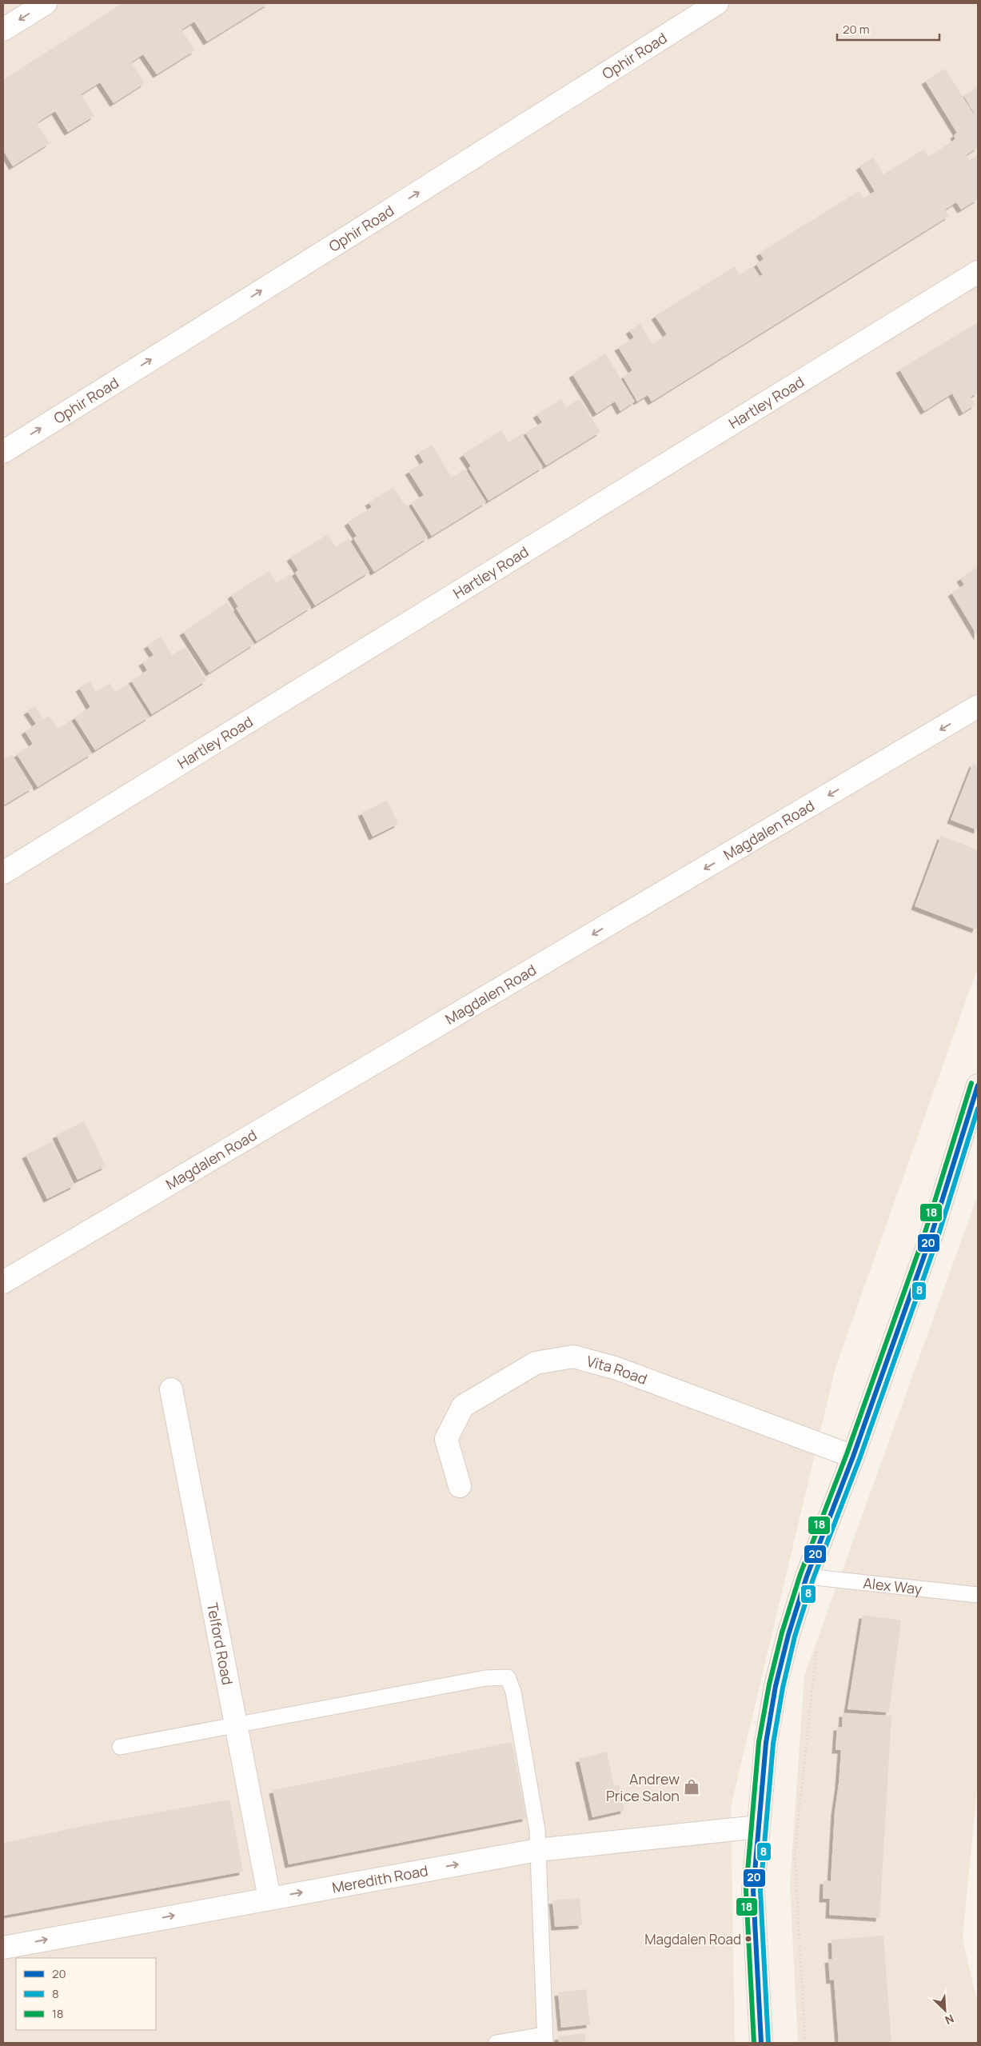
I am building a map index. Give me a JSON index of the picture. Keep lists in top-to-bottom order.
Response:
{
  "streets": {
    "street": [
      "Ophir Road",
      "Hartley Road",
      "Magdalen Road",
      "Vita Road",
      "Telford Road",
      "Meredith Road"
    ],
    "lane": ["Alex Way"]
  },
  "crossings": [
    ["Telford Road", "Meredith Road"]
  ],
  "one_way": ["Ophir Road", "Magdalen Road", "Meredith Road"],
  "places": {
    "shop": ["Andrew Price Salon"],
    "other": ["Magdalen Road"]
  },
  "lines": ["transit line 18", "transit line 20", "transit line 8"],
  "legend": ["20", "8", "18"],
  "scale_bar": "20 m",
  "north": "bottom right"
}
